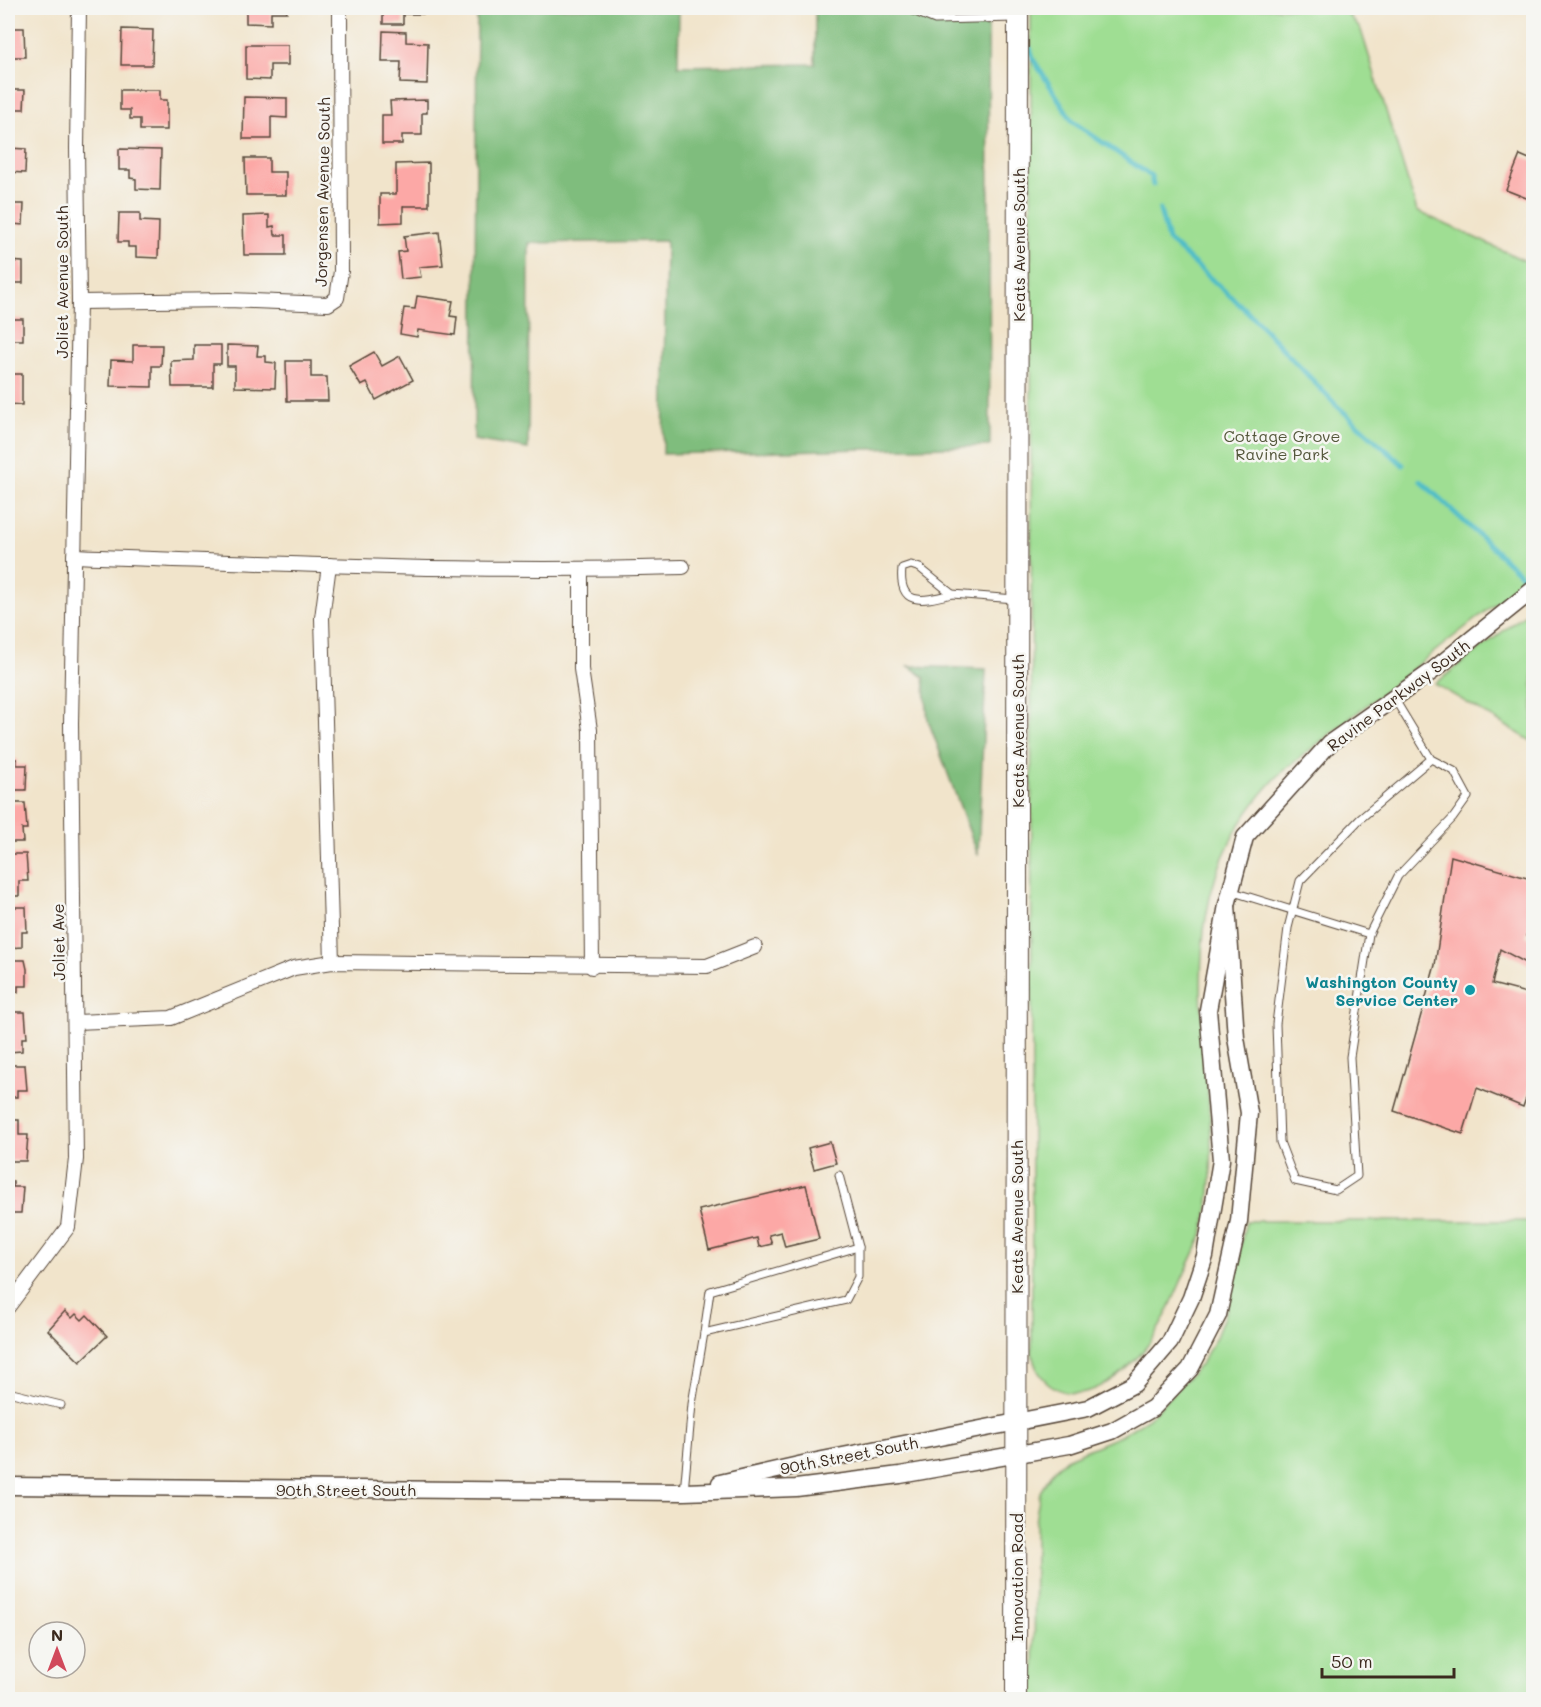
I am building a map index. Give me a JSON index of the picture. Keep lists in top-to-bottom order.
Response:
{
  "streets": {
    "main road": ["Keats Avenue South", "Innovation Road"],
    "street": [
      "Jorgensen Avenue South",
      "Joliet Avenue South",
      "Ravine Parkway South",
      "Joliet Ave",
      "90th Street South"
    ]
  },
  "crossings": [
    ["Jorgensen Avenue South", "Joliet Avenue South"],
    ["Keats Avenue South", "Ravine Parkway South"],
    ["Keats Avenue South", "90th Street South"],
    ["Keats Avenue South", "Innovation Road"],
    ["Joliet Avenue South", "Joliet Ave"],
    ["Ravine Parkway South", "90th Street South"],
    ["Ravine Parkway South", "Innovation Road"],
    ["90th Street South", "Innovation Road"]
  ],
  "parks": ["Cottage Grove Ravine Park"],
  "places": ["Washington County Service Center"],
  "scale_bar": "50 m",
  "north": "top"
}
